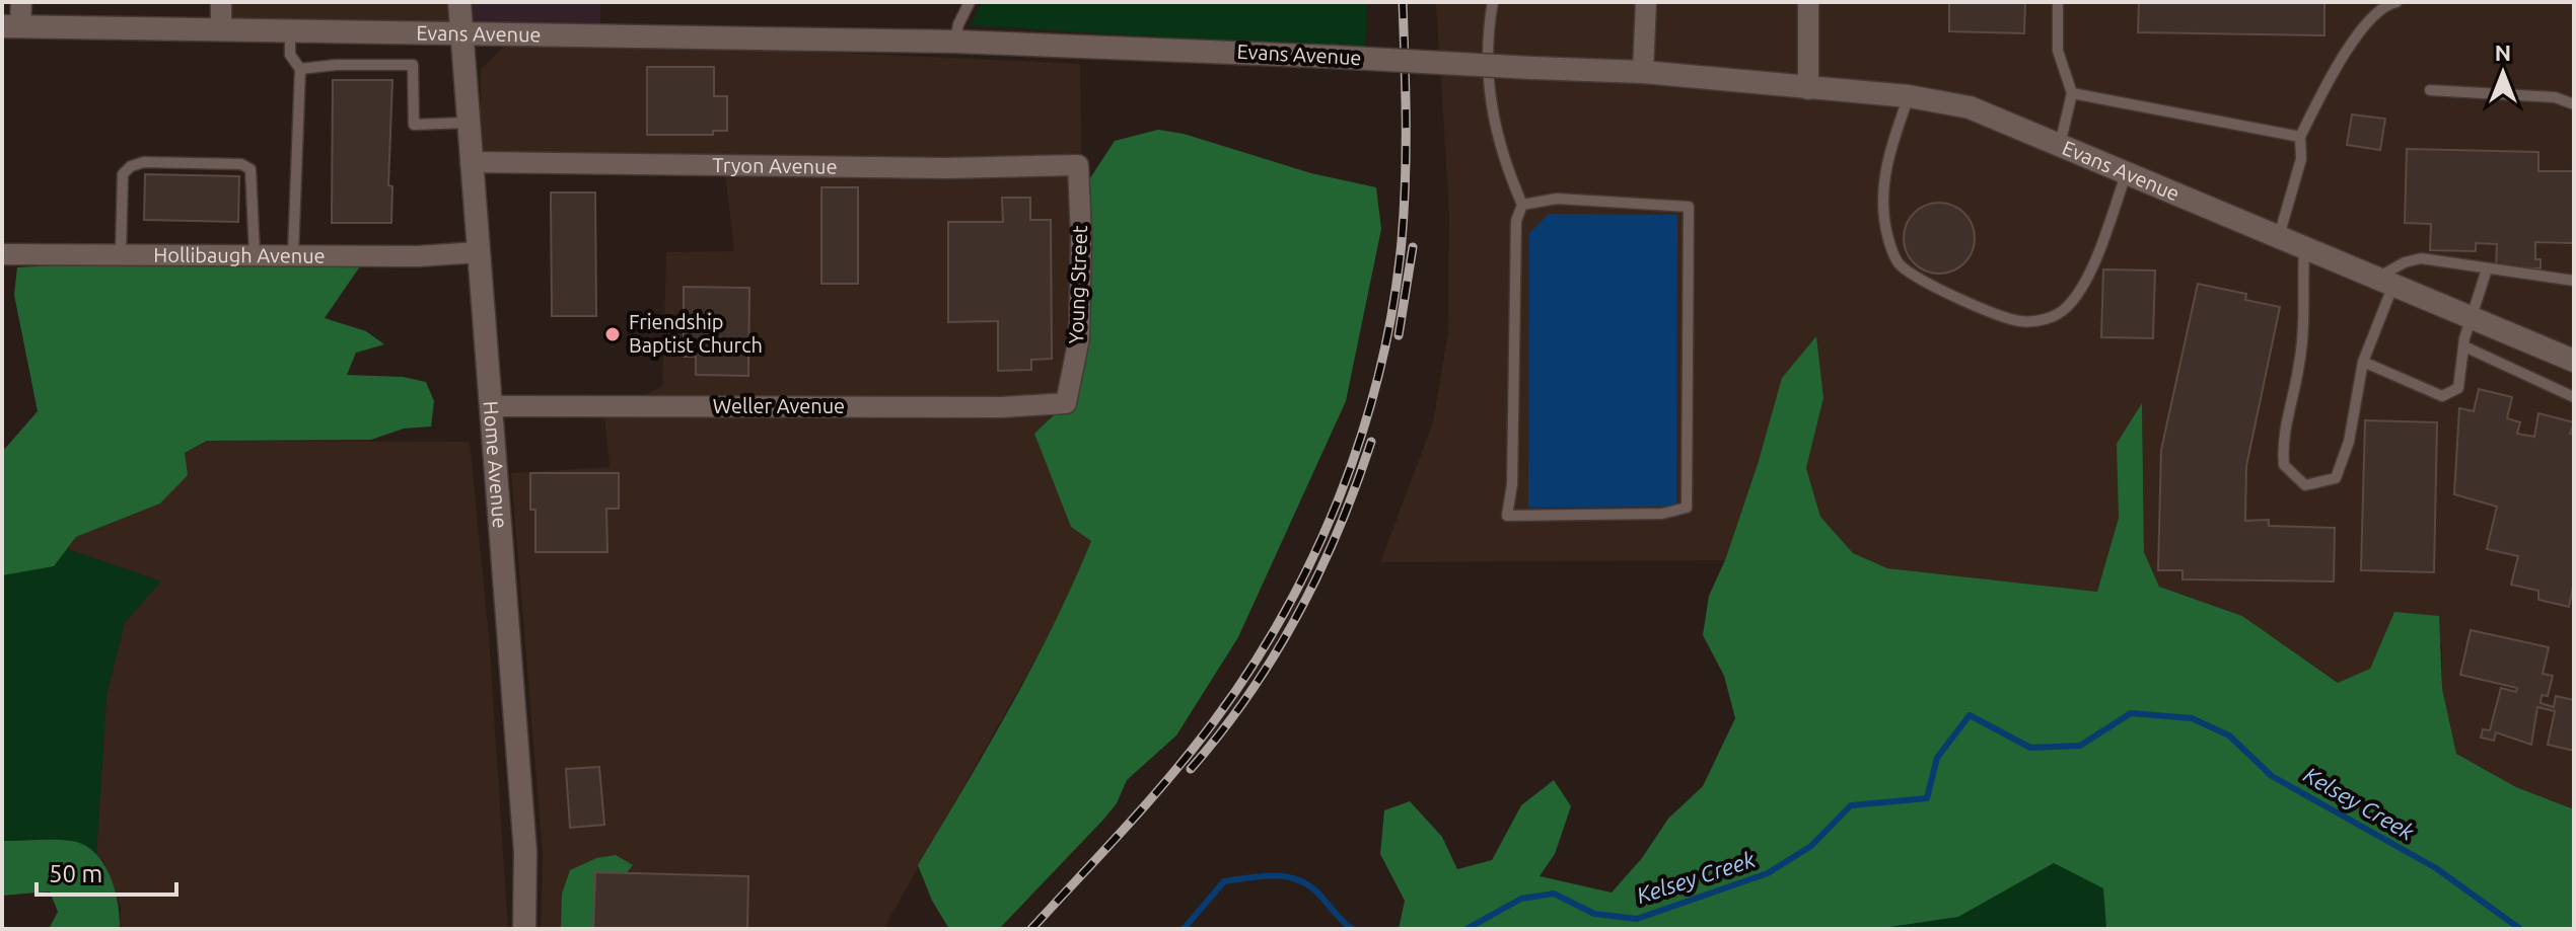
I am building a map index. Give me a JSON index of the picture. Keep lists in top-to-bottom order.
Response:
{
  "streets": {
    "street": [
      "Evans Avenue",
      "Tryon Avenue",
      "Hollibaugh Avenue",
      "Young Street",
      "Weller Avenue",
      "Home Avenue"
    ]
  },
  "crossings": [
    ["Evans Avenue", "Home Avenue"],
    ["Tryon Avenue", "Young Street"],
    ["Tryon Avenue", "Home Avenue"],
    ["Hollibaugh Avenue", "Home Avenue"],
    ["Young Street", "Weller Avenue"],
    ["Weller Avenue", "Home Avenue"]
  ],
  "water": ["Kelsey Creek"],
  "places": ["Friendship Baptist Church"],
  "scale_bar": "50 m",
  "north": "top"
}
